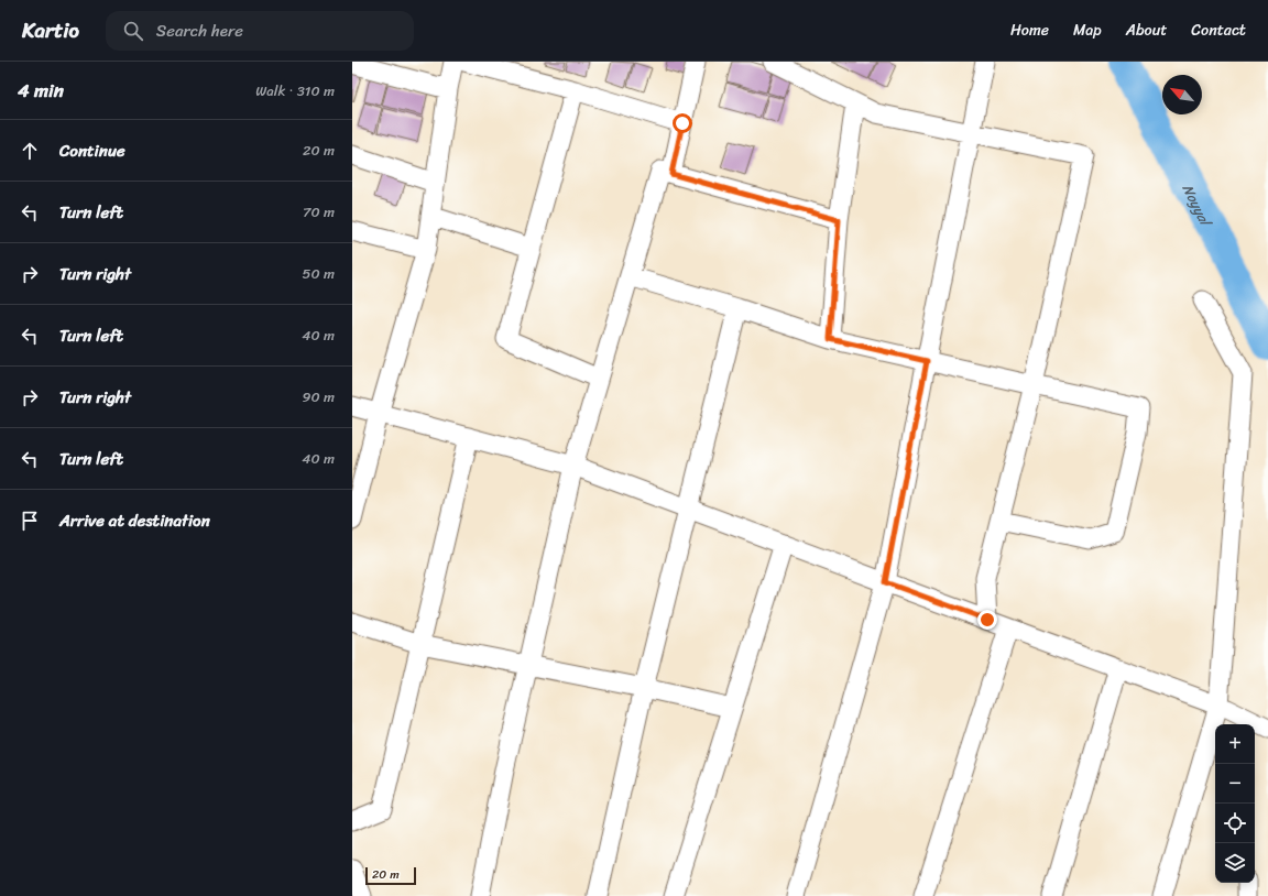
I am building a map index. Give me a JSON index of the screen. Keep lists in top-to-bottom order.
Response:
{
  "water": ["Noyyal"],
  "scale_bar": "20 m",
  "north": "top left",
  "page": {
    "header": "Kartio",
    "search": "Search here",
    "nav": [
      "Home",
      "Map",
      "About",
      "Contact"
    ],
    "heading": ["4 min", "Walk · 310 m"],
    "list": [
      ["Continue", "20 m"],
      ["Turn left", "70 m"],
      ["Turn right", "50 m"],
      ["Turn left", "40 m"],
      ["Turn right", "90 m"],
      ["Turn left", "40 m"],
      "Arrive at destination"
    ],
    "map_buttons": ["+", "−"],
    "scale": "20 m"
  }
}
